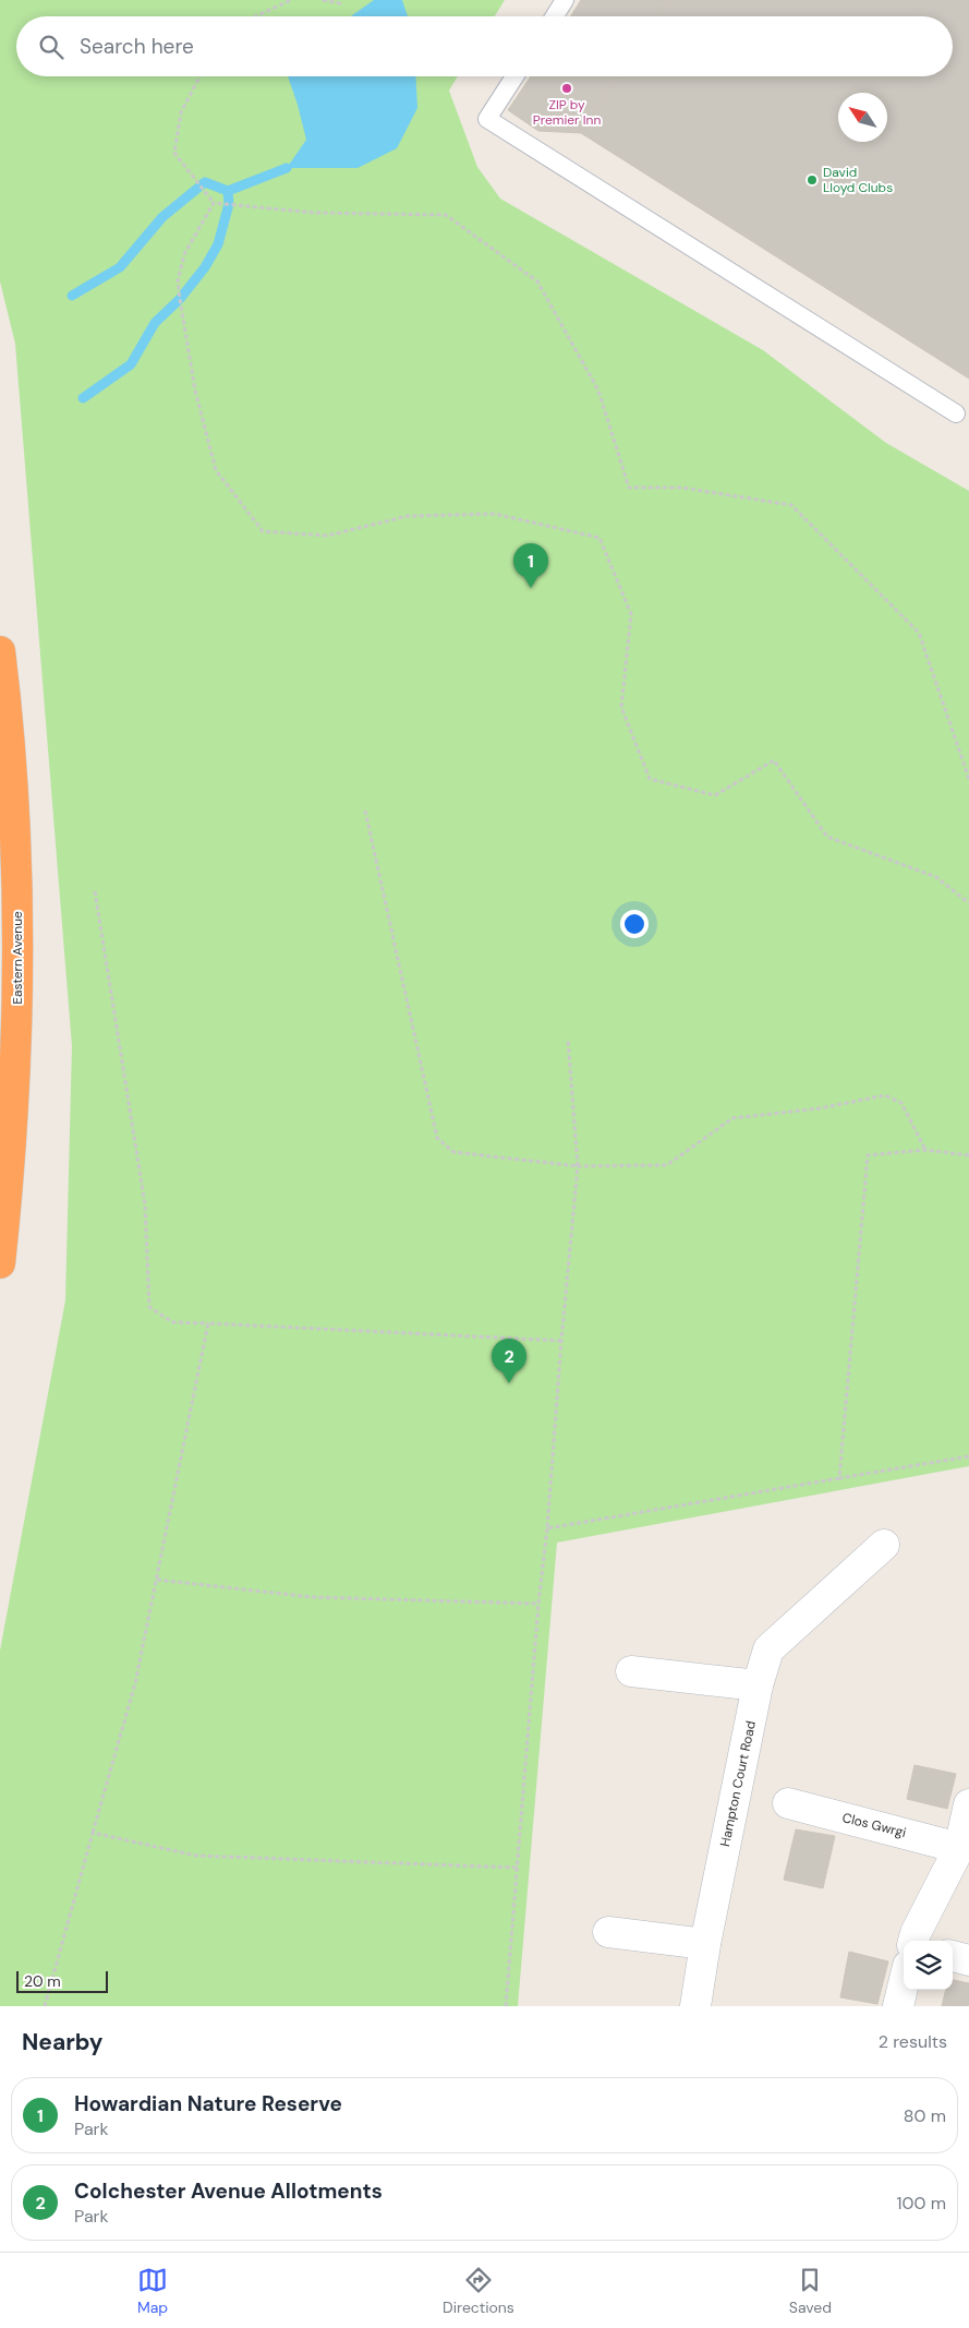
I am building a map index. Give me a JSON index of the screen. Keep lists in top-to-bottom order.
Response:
{
  "streets": {
    "highway": ["Eastern Avenue"],
    "street": ["Hampton Court Road", "Clos Gwrgi"]
  },
  "places": ["ZIP by Premier Inn", "David Lloyd Clubs"],
  "scale_bar": "20 m",
  "north": "top left",
  "page": {
    "search": "Search here",
    "pins": ["1", "2"],
    "scale": "20 m",
    "heading": ["Nearby", "2 results"],
    "list": [
      {
        "mark": "1",
        "name": "Howardian Nature Reserve",
        "note": "Park",
        "value": "80 m"
      },
      {
        "mark": "2",
        "name": "Colchester Avenue Allotments",
        "note": "Park",
        "value": "100 m"
      }
    ],
    "nav": ["Map", "Directions", "Saved"]
  }
}
